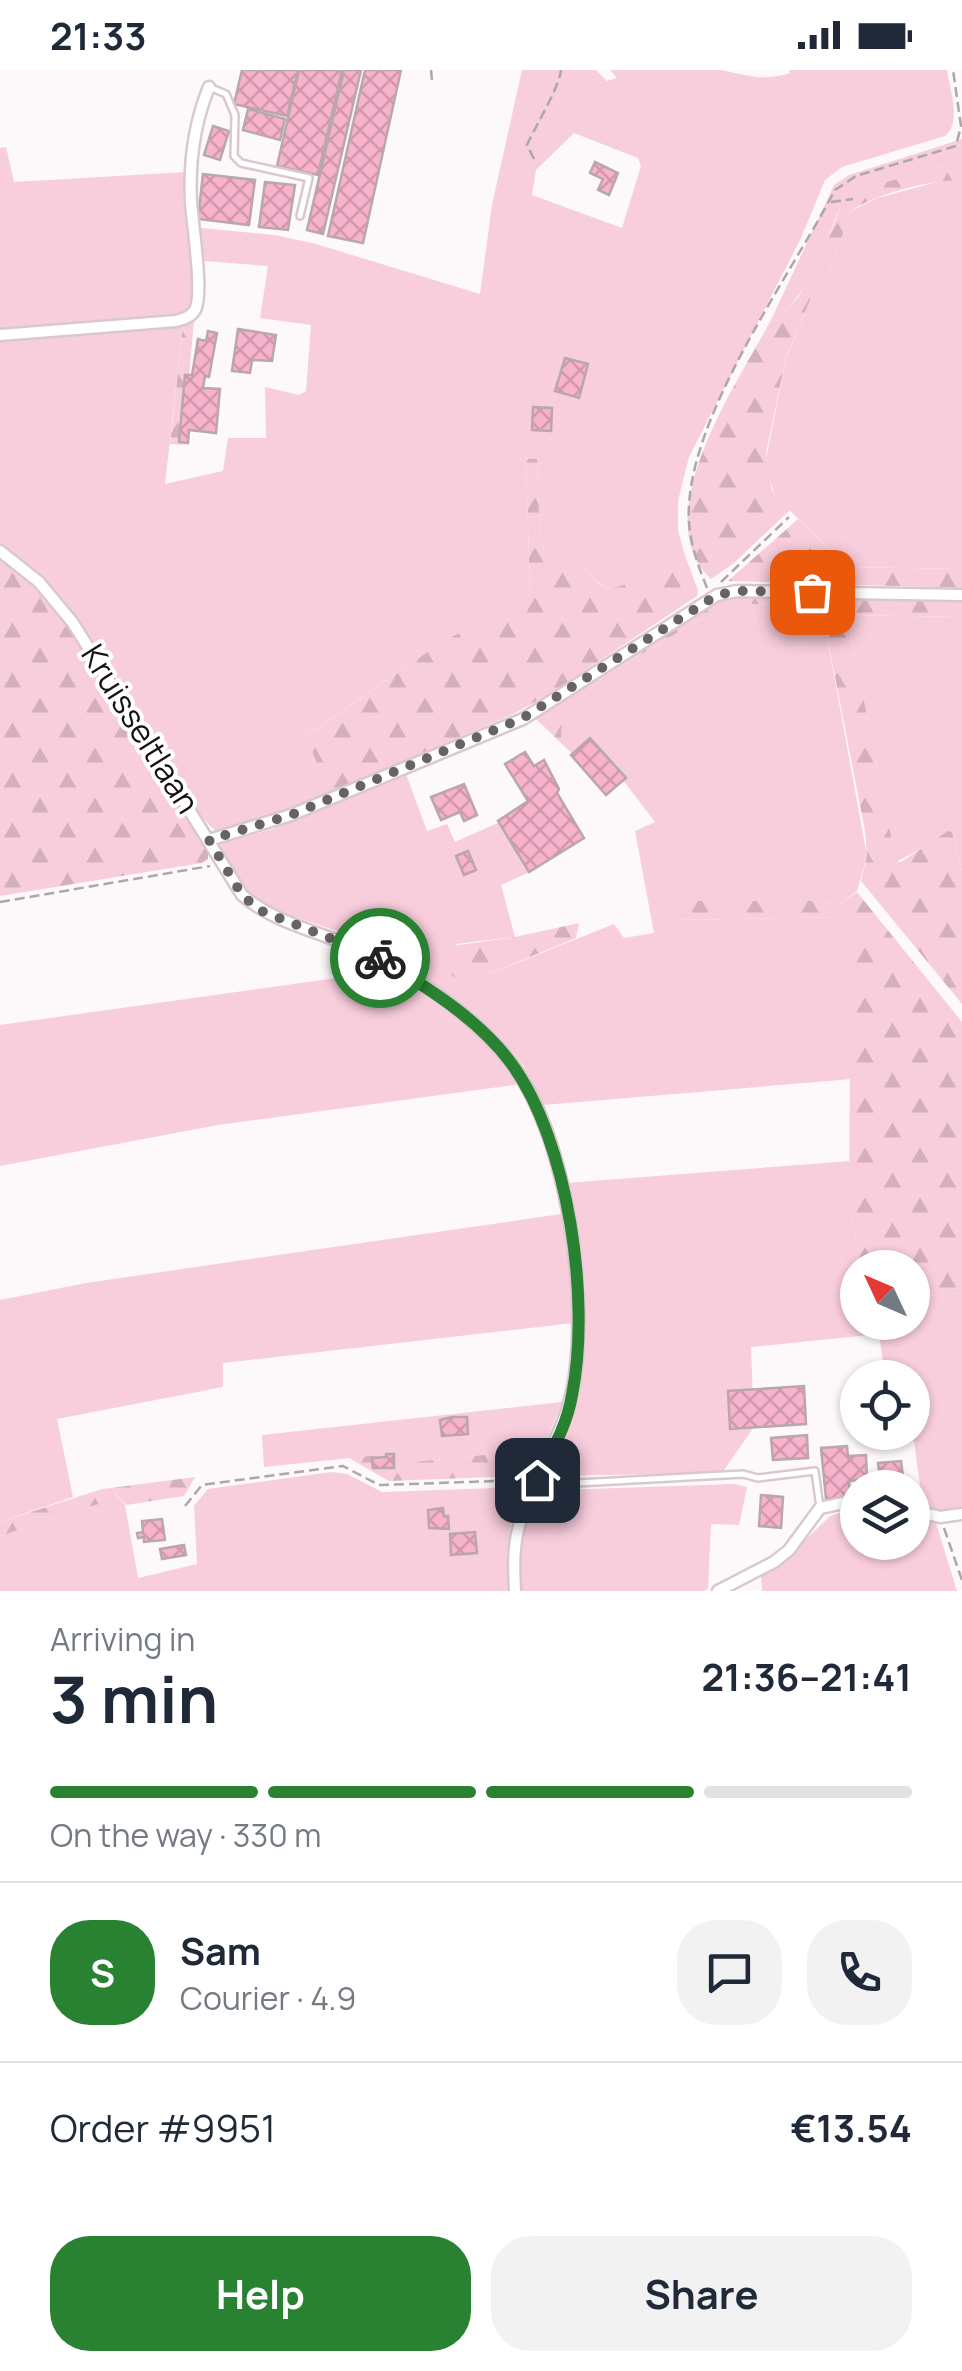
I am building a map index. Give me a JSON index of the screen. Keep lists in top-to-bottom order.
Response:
{
  "streets": {
    "street": ["Kruisseltlaan"]
  },
  "north": "top left",
  "page": {
    "status": "21:33",
    "heading": ["3 min", "Arriving in", "21:36–21:41"],
    "panel": [
      "Sam",
      "Courier · 4.9",
      "Order #9951",
      "€13.54"
    ],
    "bar": "On the way · 330 m",
    "round": "S",
    "buttons": ["Help", "Share"]
  }
}
